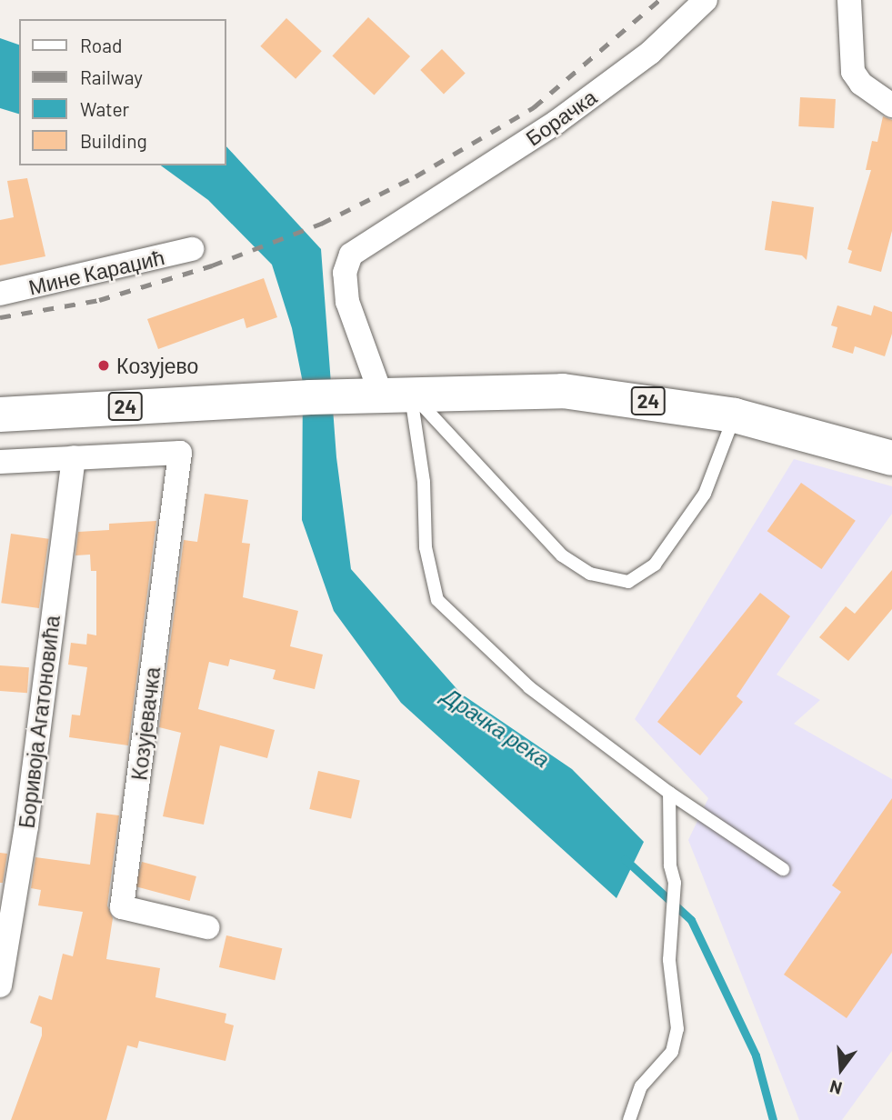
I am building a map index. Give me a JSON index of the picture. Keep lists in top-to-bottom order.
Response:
{
  "streets": {
    "main road": ["24"],
    "street": [
      "Борачка",
      "Мине Караџић",
      "Боривоја Агатоновића",
      "Козујевачка"
    ]
  },
  "crossings": [
    ["Борачка", "24"],
    ["Боривоја Агатоновића", "Козујевачка"]
  ],
  "water": ["Драчка река"],
  "places": ["Козујево"],
  "legend": [
    "Road",
    "Railway",
    "Water",
    "Building"
  ],
  "north": "bottom"
}
